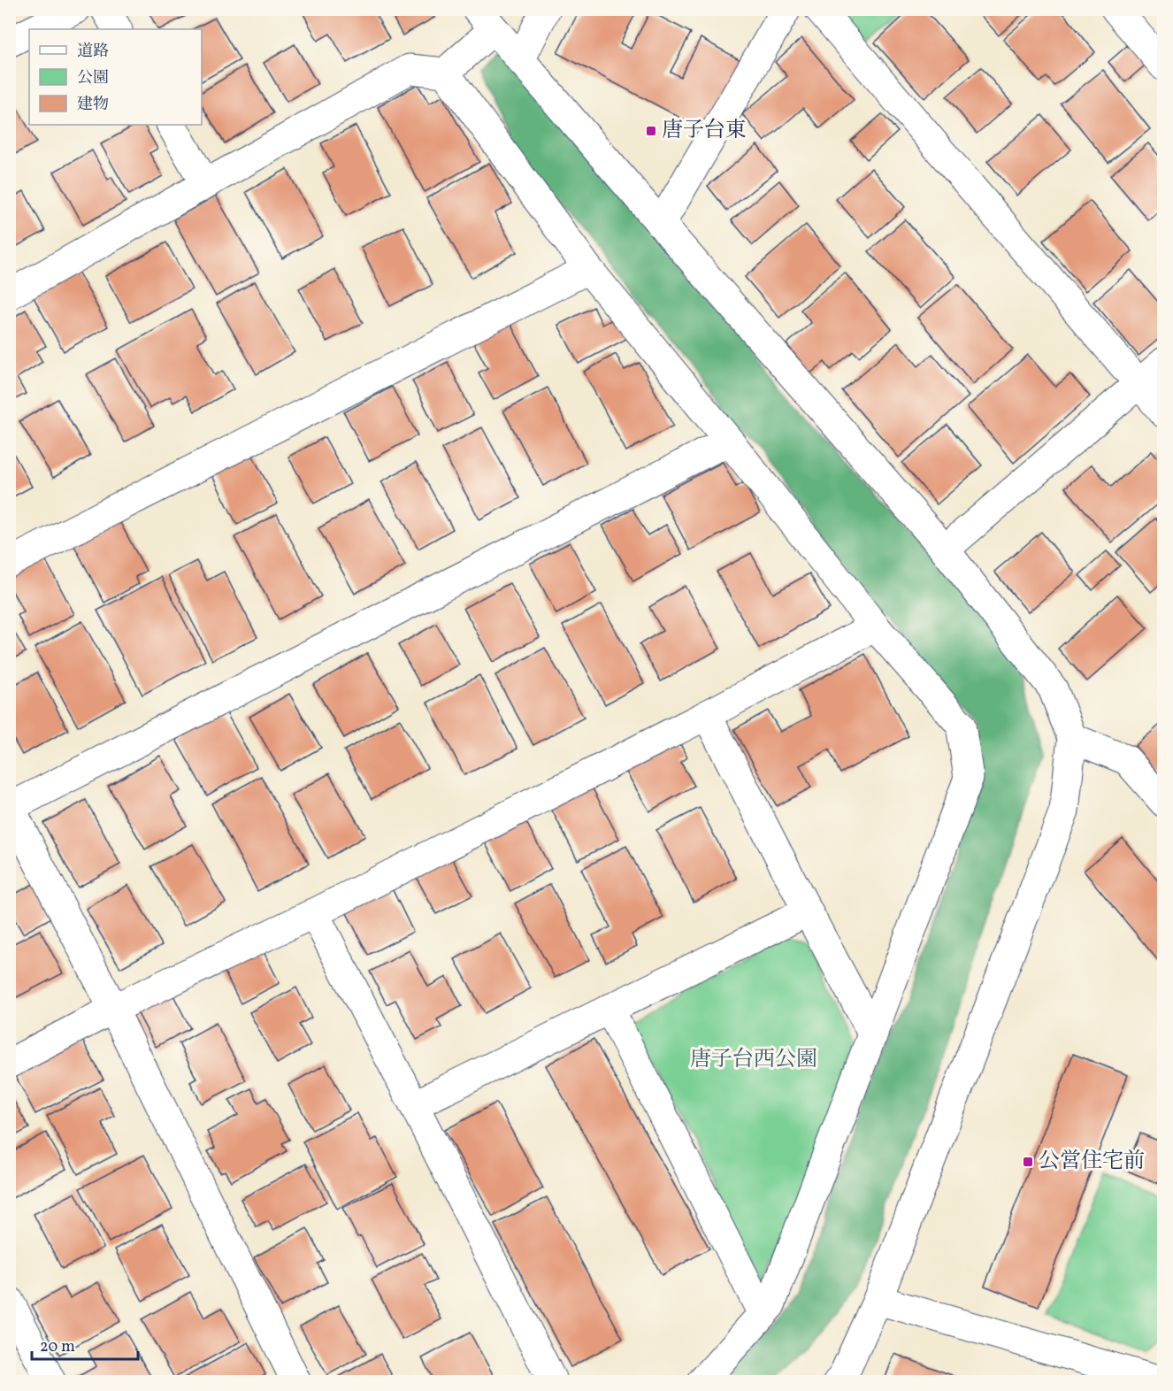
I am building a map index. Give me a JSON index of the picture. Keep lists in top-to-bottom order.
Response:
{
  "parks": ["唐子台西公園"],
  "places": {
    "transit": ["唐子台東", "公営住宅前"]
  },
  "legend": ["道路", "公園", "建物"],
  "scale_bar": "20 m"
}
